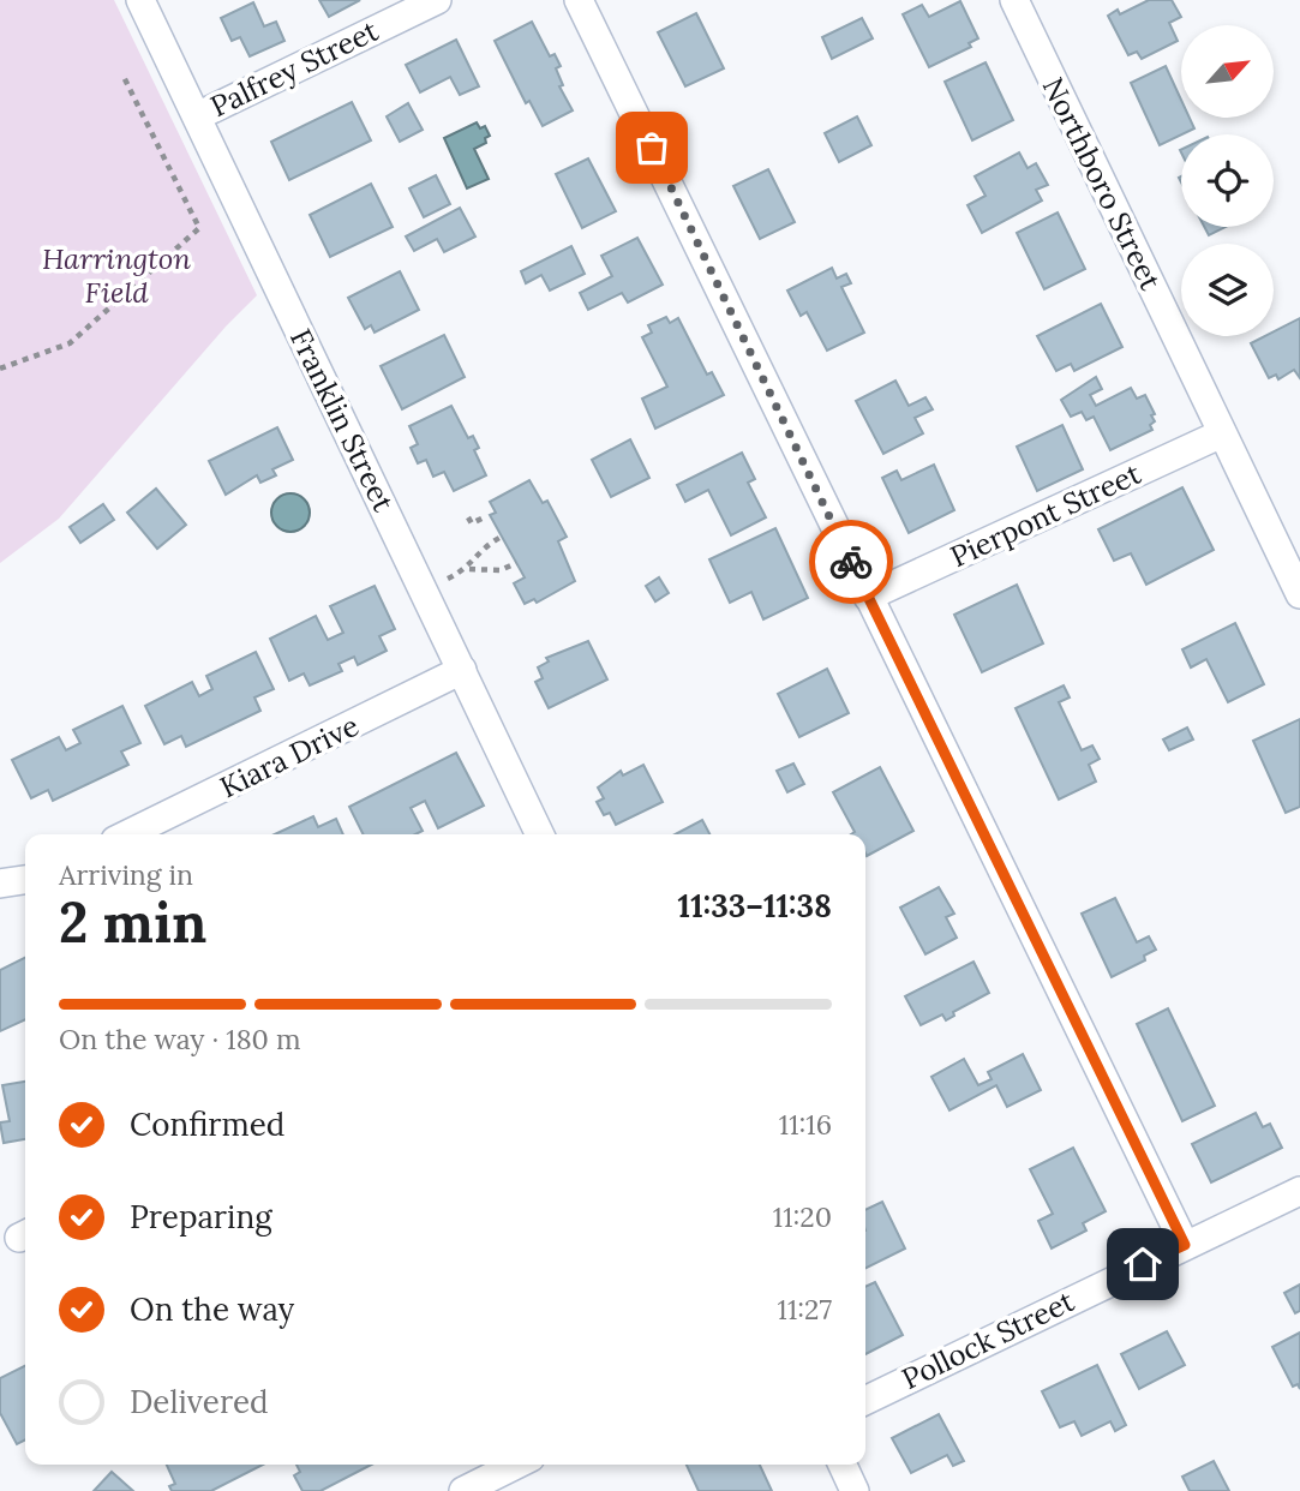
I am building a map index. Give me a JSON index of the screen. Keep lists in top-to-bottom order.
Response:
{
  "streets": {
    "street": [
      "Palfrey Street",
      "Northboro Street",
      "Franklin Street",
      "Pierpont Street",
      "Kiara Drive",
      "Pollock Street"
    ]
  },
  "crossings": [
    ["Palfrey Street", "Franklin Street"],
    ["Northboro Street", "Pierpont Street"],
    ["Franklin Street", "Kiara Drive"]
  ],
  "parks": ["Harrington Field"],
  "north": "top right",
  "page": {
    "heading": ["2 min", "Arriving in", "11:33–11:38"],
    "bar": "On the way · 180 m",
    "list": [
      ["Confirmed", "11:16"],
      ["Preparing", "11:20"],
      ["On the way", "11:27"],
      "Delivered"
    ]
  }
}
